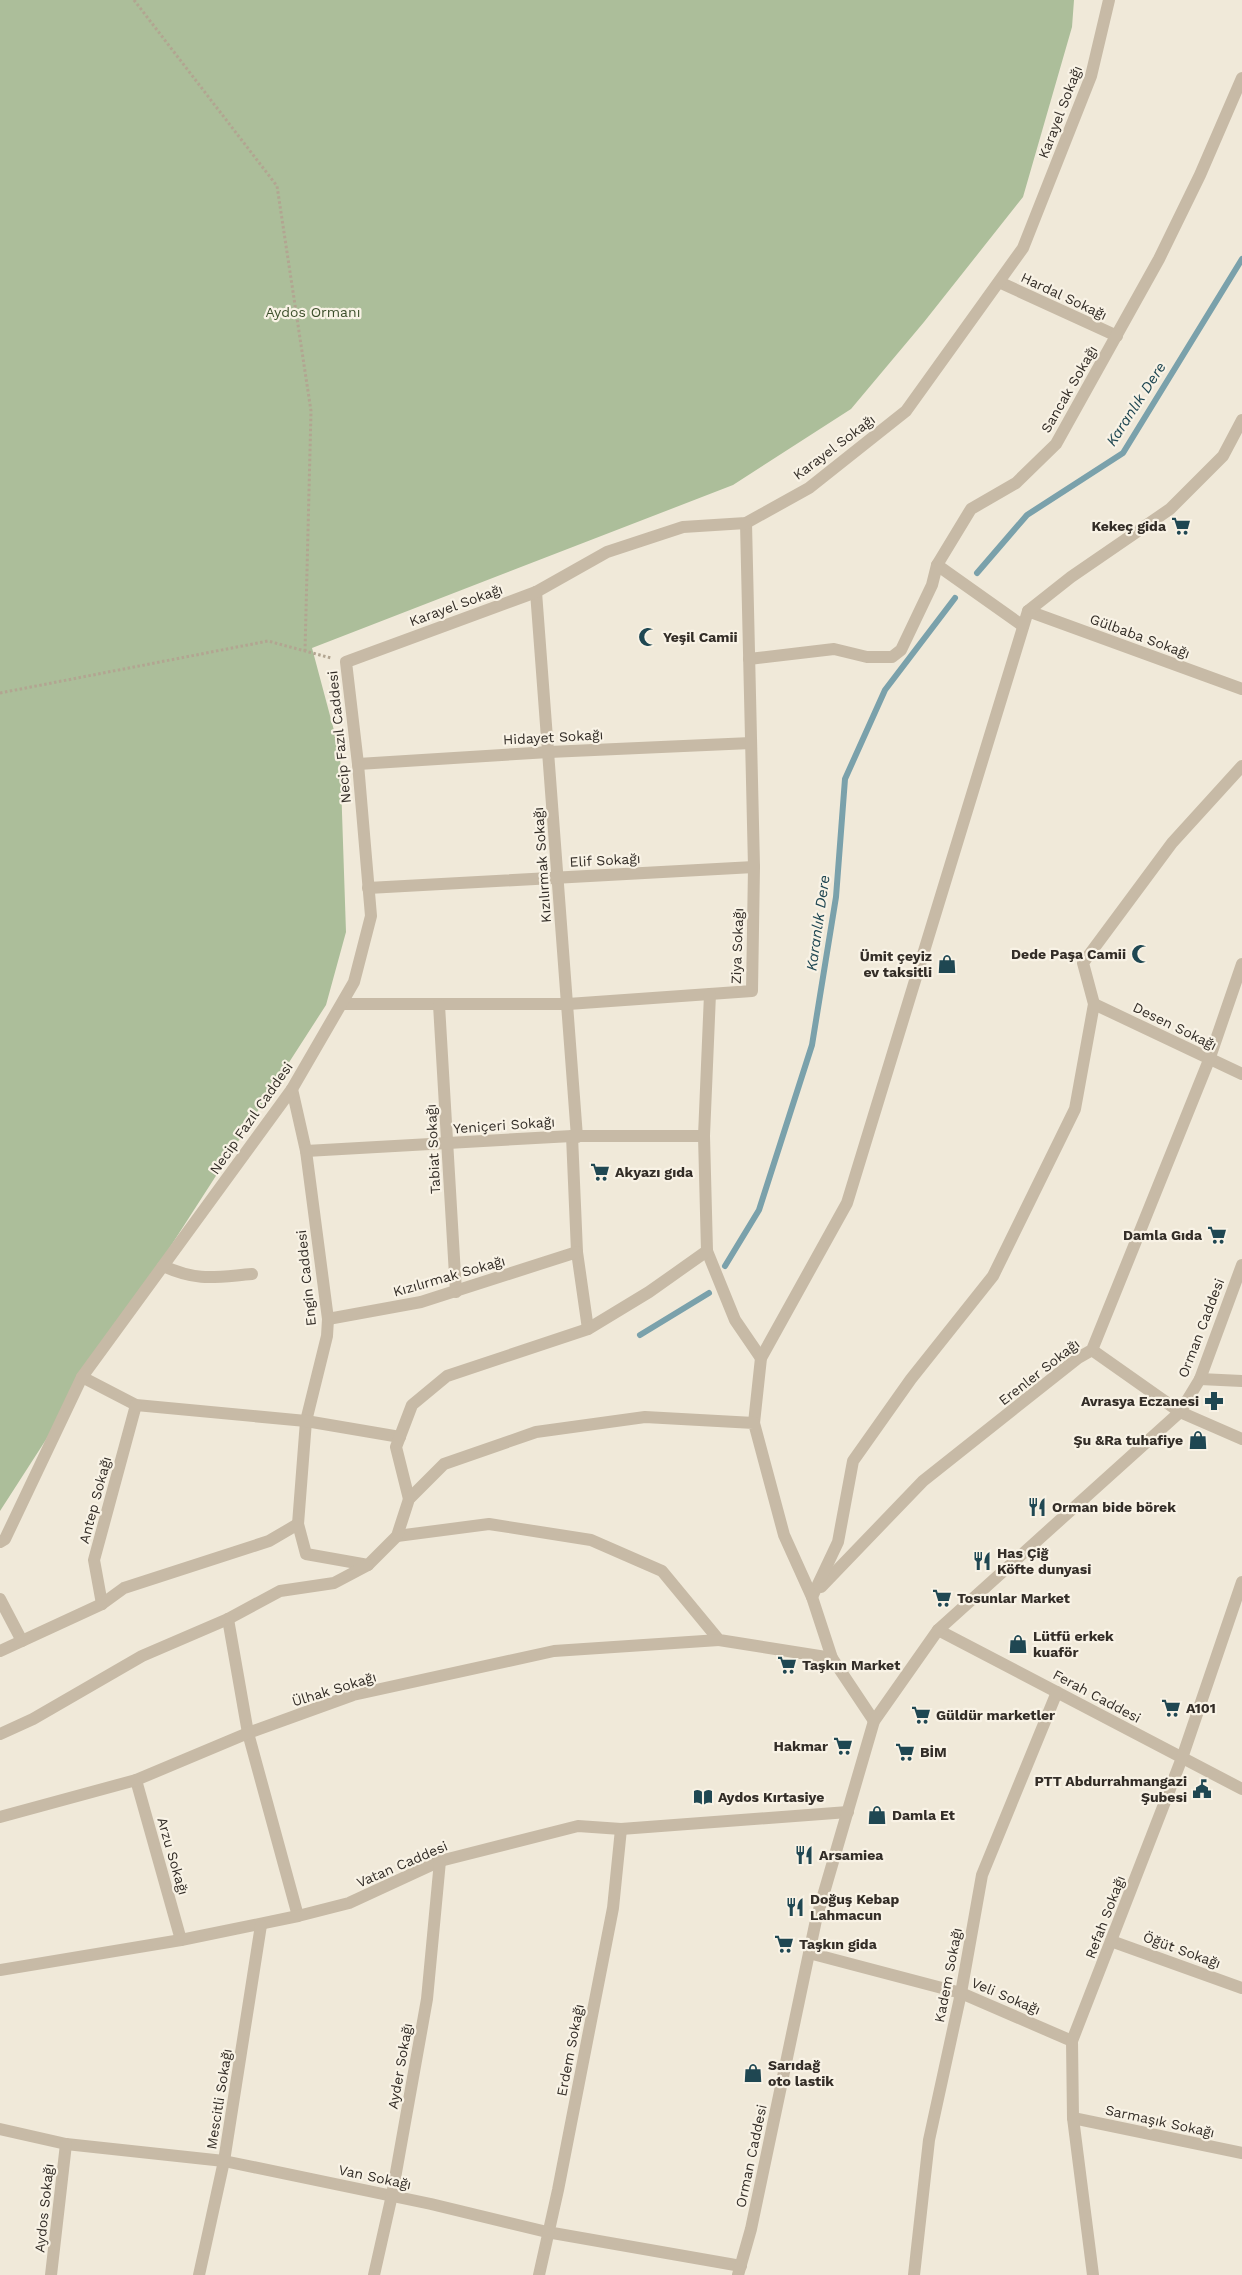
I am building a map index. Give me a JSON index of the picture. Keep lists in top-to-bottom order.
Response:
{
  "streets": {
    "street": [
      "Karayel Sokağı",
      "Hardal Sokağı",
      "Sancak Sokağı",
      "Gülbaba Sokağı",
      "Necip Fazıl Caddesi",
      "Hidayet Sokağı",
      "Elif Sokağı",
      "Kızılırmak Sokağı",
      "Ziya Sokağı",
      "Desen Sokağı",
      "Yeniçeri Sokağı",
      "Tabiat Sokağı",
      "Engin Caddesi",
      "Orman Caddesi",
      "Erenler Sokağı",
      "Antep Sokağı",
      "Ülhak Sokağı",
      "Ferah Caddesi",
      "Arzu Sokağı",
      "Vatan Caddesi",
      "Refah Sokağı",
      "Öğüt Sokağı",
      "Kadem Sokağı",
      "Veli Sokağı",
      "Erdem Sokağı",
      "Ayder Sokağı",
      "Mescitli Sokağı",
      "Sarmaşık Sokağı",
      "Van Sokağı",
      "Aydos Sokağı"
    ]
  },
  "crossings": [
    ["Karayel Sokağı", "Hardal Sokağı"],
    ["Karayel Sokağı", "Necip Fazıl Caddesi"],
    ["Karayel Sokağı", "Kızılırmak Sokağı"],
    ["Karayel Sokağı", "Ziya Sokağı"],
    ["Hardal Sokağı", "Sancak Sokağı"],
    ["Sancak Sokağı", "Ziya Sokağı"],
    ["Necip Fazıl Caddesi", "Hidayet Sokağı"],
    ["Necip Fazıl Caddesi", "Elif Sokağı"],
    ["Necip Fazıl Caddesi", "Ziya Sokağı"],
    ["Necip Fazıl Caddesi", "Engin Caddesi"],
    ["Hidayet Sokağı", "Kızılırmak Sokağı"],
    ["Hidayet Sokağı", "Ziya Sokağı"],
    ["Elif Sokağı", "Kızılırmak Sokağı"],
    ["Elif Sokağı", "Ziya Sokağı"],
    ["Kızılırmak Sokağı", "Ziya Sokağı"],
    ["Kızılırmak Sokağı", "Yeniçeri Sokağı"],
    ["Kızılırmak Sokağı", "Tabiat Sokağı"],
    ["Kızılırmak Sokağı", "Engin Caddesi"],
    ["Ziya Sokağı", "Tabiat Sokağı"],
    ["Desen Sokağı", "Erenler Sokağı"],
    ["Yeniçeri Sokağı", "Tabiat Sokağı"],
    ["Yeniçeri Sokağı", "Engin Caddesi"],
    ["Orman Caddesi", "Ferah Caddesi"],
    ["Orman Caddesi", "Vatan Caddesi"],
    ["Orman Caddesi", "Veli Sokağı"],
    ["Orman Caddesi", "Van Sokağı"],
    ["Ülhak Sokağı", "Arzu Sokağı"],
    ["Ferah Caddesi", "Refah Sokağı"],
    ["Ferah Caddesi", "Kadem Sokağı"],
    ["Arzu Sokağı", "Vatan Caddesi"],
    ["Vatan Caddesi", "Erdem Sokağı"],
    ["Vatan Caddesi", "Ayder Sokağı"],
    ["Vatan Caddesi", "Mescitli Sokağı"],
    ["Refah Sokağı", "Öğüt Sokağı"],
    ["Refah Sokağı", "Veli Sokağı"],
    ["Refah Sokağı", "Sarmaşık Sokağı"],
    ["Kadem Sokağı", "Veli Sokağı"],
    ["Erdem Sokağı", "Van Sokağı"],
    ["Ayder Sokağı", "Van Sokağı"],
    ["Mescitli Sokağı", "Van Sokağı"],
    ["Van Sokağı", "Aydos Sokağı"]
  ],
  "water": ["Karanlık Dere"],
  "parks": ["Aydos Ormanı"],
  "places": {
    "supermarket": [
      "Kekeç gida",
      "Akyazı gıda",
      "Damla Gıda",
      "Tosunlar Market",
      "Taşkın Market",
      "A101",
      "Güldür marketler",
      "Hakmar",
      "BİM",
      "Taşkın gida"
    ],
    "mosque": ["Yeşil Camii", "Dede Paşa Camii"],
    "shop": [
      "Ümit çeyiz ev taksitli",
      "Şu &Ra tuhafiye",
      "Lütfü erkek kuaför",
      "Damla Et",
      "Sarıdağ oto lastik"
    ],
    "pharmacy": ["Avrasya Eczanesi"],
    "restaurant": [
      "Orman bide börek",
      "Has Çiğ Köfte dunyasi",
      "Arsamiea",
      "Doğuş Kebap Lahmacun"
    ],
    "public building": ["PTT Abdurrahmangazi Şubesi"],
    "library": ["Aydos Kırtasiye"]
  }
}
